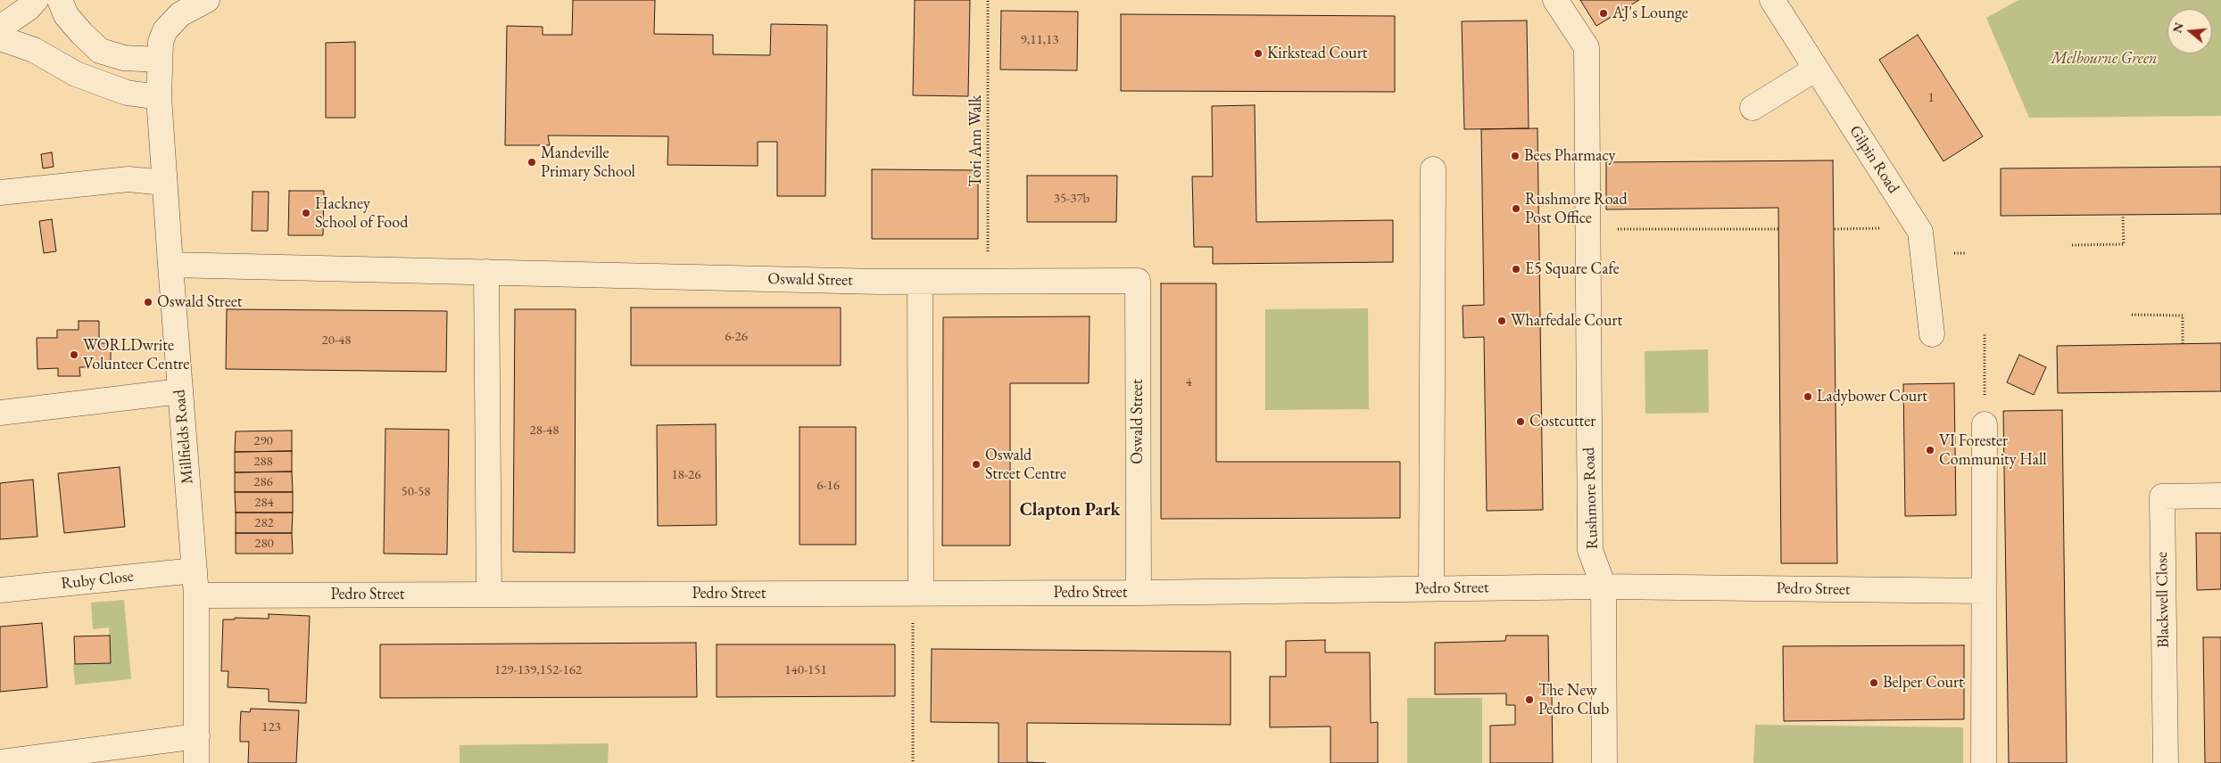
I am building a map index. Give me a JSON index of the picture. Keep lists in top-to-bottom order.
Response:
{
  "streets": {
    "street": [
      "Gilpin Road",
      "Oswald Street",
      "Millfields Road",
      "Rushmore Road",
      "Ruby Close",
      "Pedro Street",
      "Blackwell Close"
    ],
    "path": ["Tori Ann Walk"]
  },
  "crossings": [
    ["Tori Ann Walk", "Oswald Street"],
    ["Oswald Street", "Millfields Road"],
    ["Oswald Street", "Pedro Street"],
    ["Millfields Road", "Ruby Close"],
    ["Millfields Road", "Pedro Street"],
    ["Rushmore Road", "Pedro Street"]
  ],
  "districts": ["Clapton Park"],
  "parks": ["Melbourne Green"],
  "places": [
    "AJ's Lounge",
    "Kirkstead Court",
    "Bees Pharmacy",
    "Mandeville Primary School",
    "Rushmore Road Post Office",
    "Hackney School of Food",
    "E5 Square Cafe",
    "Oswald Street",
    "Wharfedale Court",
    "WORLDwrite Volunteer Centre",
    "Ladybower Court",
    "Costcutter",
    "VI Forester Community Hall",
    "Oswald Street Centre",
    "Belper Court",
    "The New Pedro Club"
  ],
  "house_numbers": [
    "9,11,13",
    "1",
    "35-37b",
    "6-26",
    "20-48",
    "4",
    "28-48",
    "290",
    "288",
    "18-26",
    "286",
    "6-16",
    "50-58",
    "284",
    "282",
    "280",
    "129-139,152-162",
    "140-151",
    "123"
  ],
  "north": "left"
}
